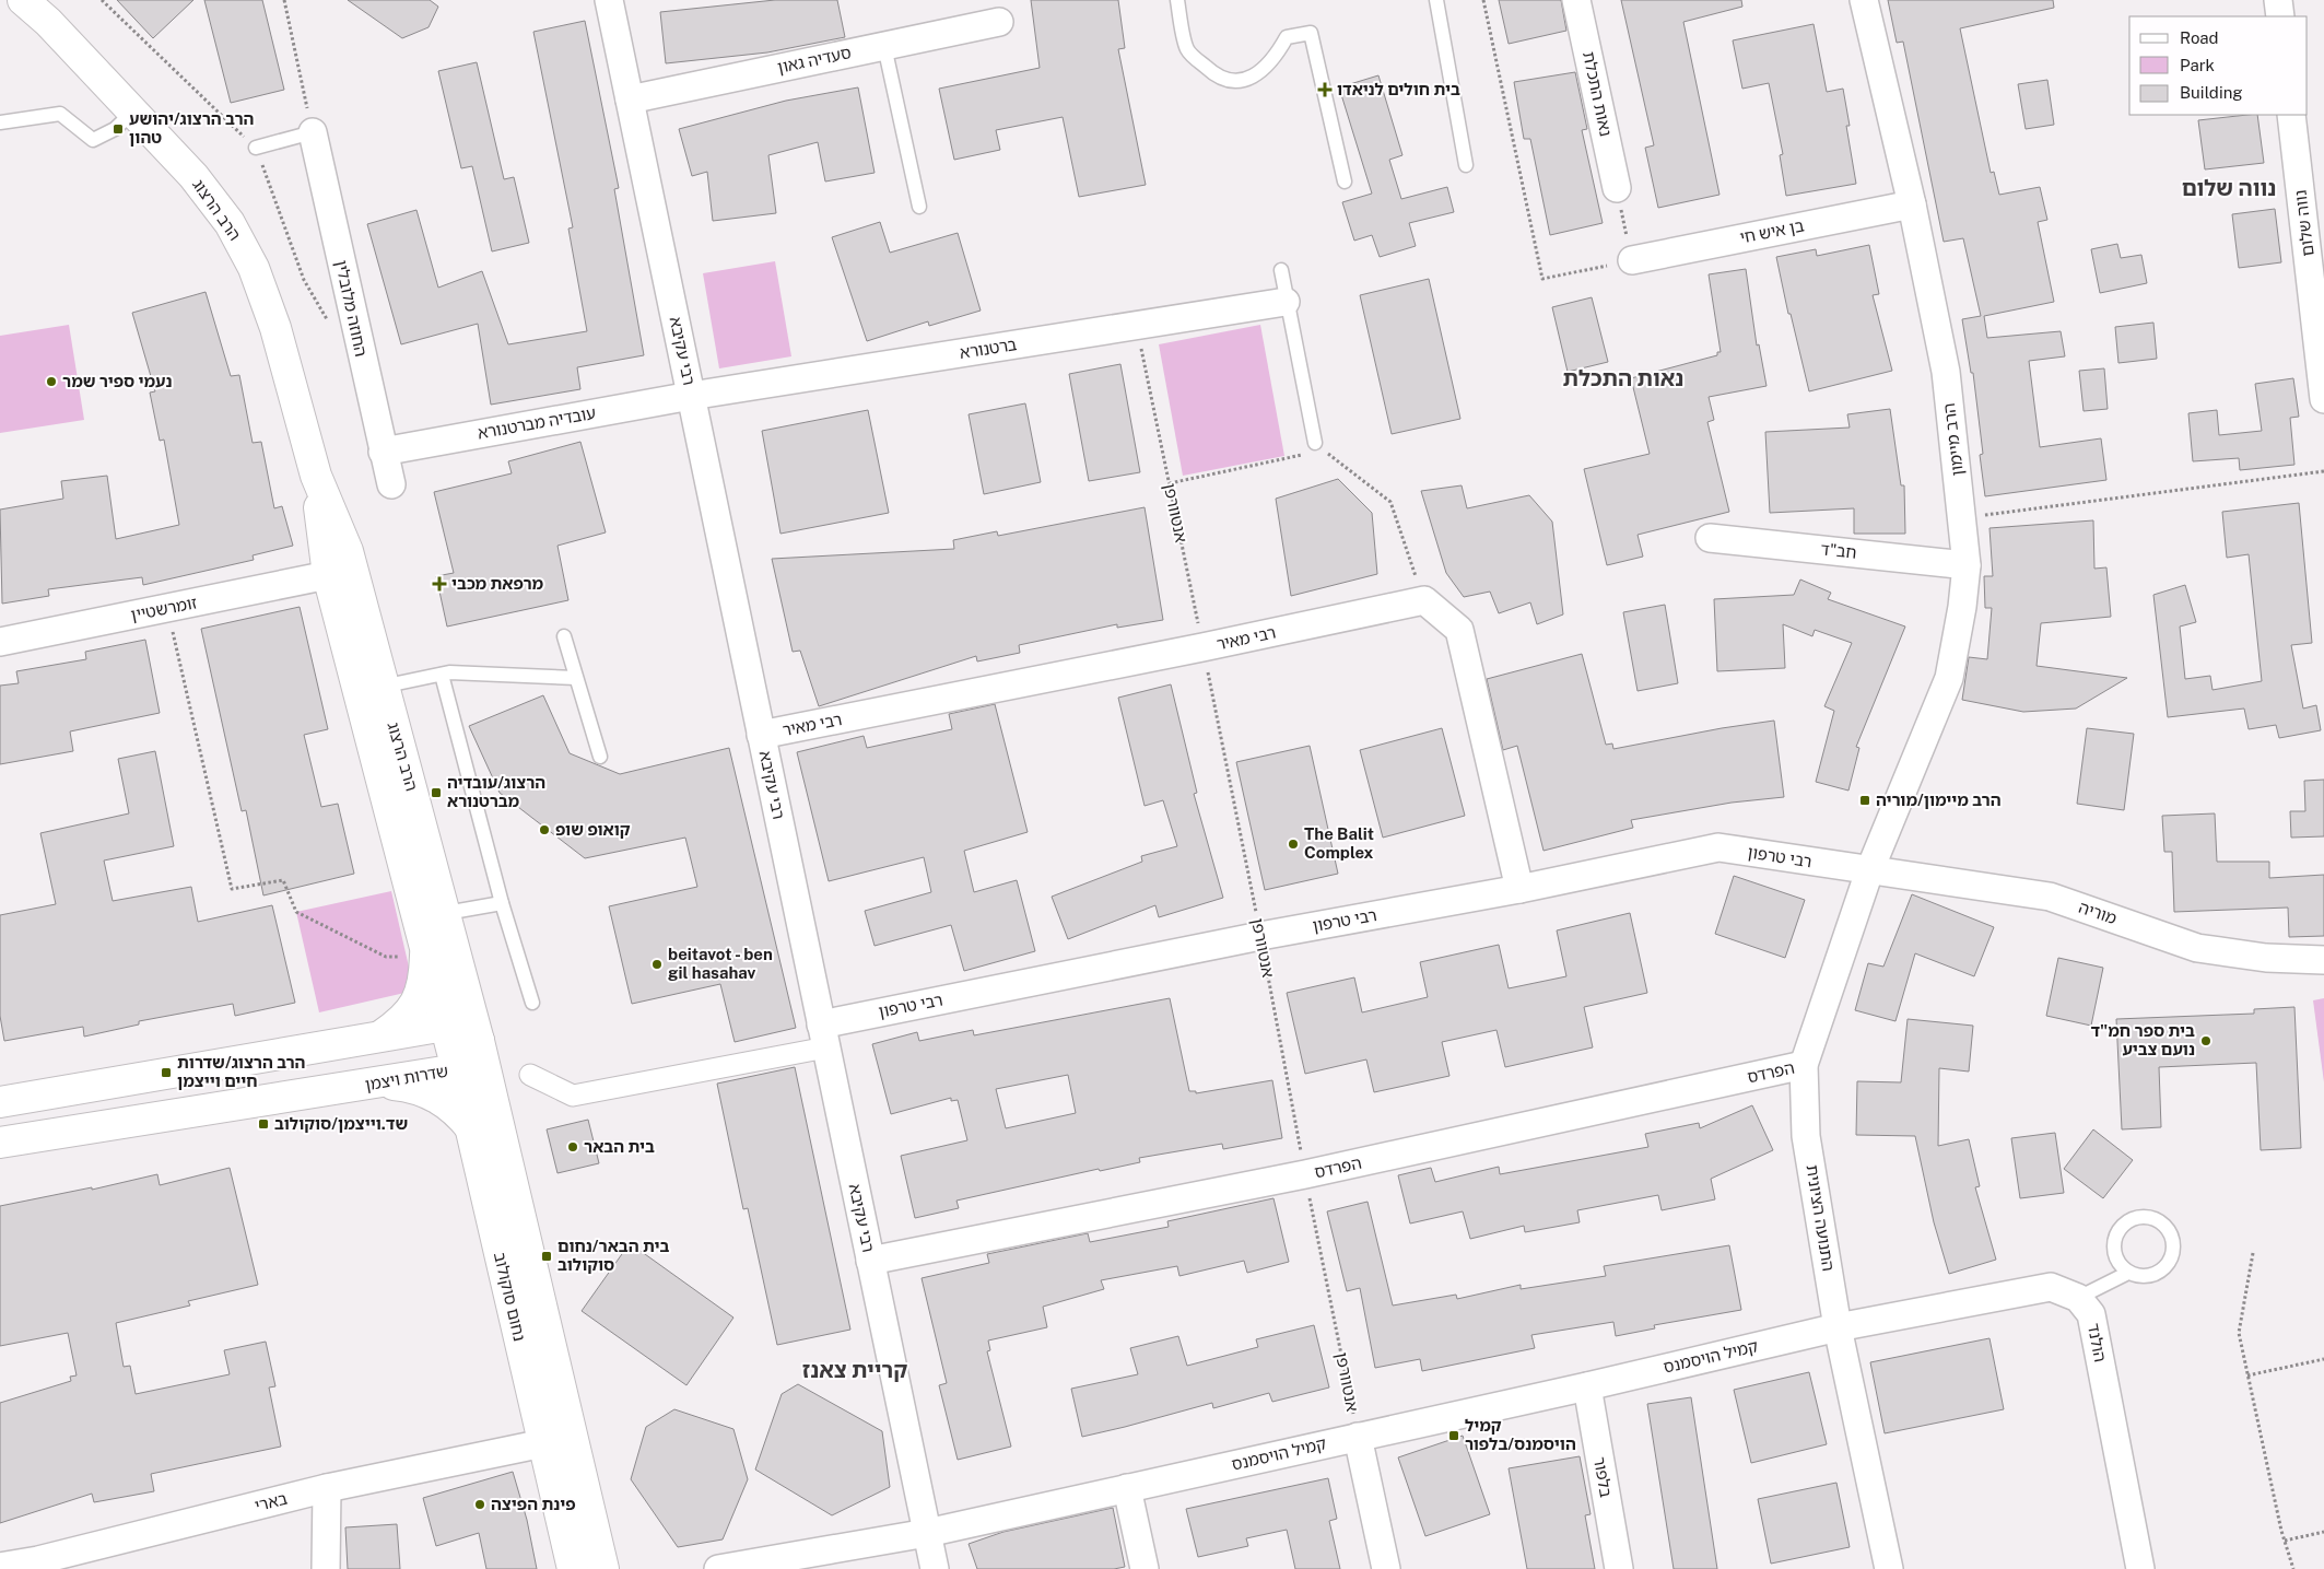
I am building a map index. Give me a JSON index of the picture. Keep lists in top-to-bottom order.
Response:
{
  "streets": {
    "main road": ["הרב הרצוג", "שדרות ויצמן", "נחום סוקולוב"],
    "street": [
      "סעדיה גאון",
      "נאות התכלת",
      "נווה שלום",
      "בן איש חי",
      "החוזה מלובלין",
      "ברטנורא",
      "רבי עקיבא",
      "עובדיה מברטנורא",
      "הרב מיימון",
      "חב\"ד",
      "זומרשטיין",
      "רבי מאיר",
      "רבי טרפון",
      "מוריה",
      "הפרדס",
      "התנועה הציונית",
      "הולנד",
      "קמיל הויסמנס",
      "בלפור",
      "בארי"
    ],
    "path": ["אנטוורפן"]
  },
  "crossings": [
    ["סעדיה גאון", "רבי עקיבא"],
    ["הרב הרצוג", "זומרשטיין"],
    ["הרב הרצוג", "שדרות ויצמן"],
    ["הרב הרצוג", "נחום סוקולוב"],
    ["בן איש חי", "הרב מיימון"],
    ["החוזה מלובלין", "עובדיה מברטנורא"],
    ["ברטנורא", "רבי עקיבא"],
    ["ברטנורא", "עובדיה מברטנורא"],
    ["ברטנורא", "אנטוורפן"],
    ["רבי עקיבא", "עובדיה מברטנורא"],
    ["רבי עקיבא", "רבי מאיר"],
    ["רבי עקיבא", "רבי טרפון"],
    ["רבי עקיבא", "הפרדס"],
    ["רבי עקיבא", "קמיל הויסמנס"],
    ["הרב מיימון", "חב\"ד"],
    ["הרב מיימון", "רבי טרפון"],
    ["הרב מיימון", "מוריה"],
    ["הרב מיימון", "התנועה הציונית"],
    ["אנטוורפן", "רבי מאיר"],
    ["אנטוורפן", "רבי טרפון"],
    ["אנטוורפן", "הפרדס"],
    ["אנטוורפן", "קמיל הויסמנס"],
    ["רבי טרפון", "מוריה"],
    ["רבי טרפון", "התנועה הציונית"],
    ["מוריה", "התנועה הציונית"],
    ["הפרדס", "התנועה הציונית"],
    ["שדרות ויצמן", "נחום סוקולוב"],
    ["התנועה הציונית", "קמיל הויסמנס"],
    ["נחום סוקולוב", "בארי"],
    ["קמיל הויסמנס", "בלפור"]
  ],
  "districts": ["נווה שלום", "נאות התכלת", "קריית צאנז"],
  "places": {
    "health": ["בית חולים לניאדו", "מרפאת מכבי"],
    "transit": [
      "הרב הרצוג/יהושע טהון",
      "הרצוג/עובדיה מברטנורא",
      "הרב מיימון/מוריה",
      "הרב הרצוג/שדרות חיים וייצמן",
      "שד.וייצמן/סוקולוב",
      "בית הבאר/נחום סוקולוב",
      "קמיל הויסמנס/בלפור"
    ],
    "other": [
      "נעמי ספיר שמר",
      "קואופ שופ",
      "The Balit Complex",
      "beitavot - ben gil hasahav",
      "בית ספר חמ\"ד נועם צביע",
      "בית הבאר",
      "פינת הפיצה"
    ]
  },
  "legend": ["Road", "Park", "Building"]
}
